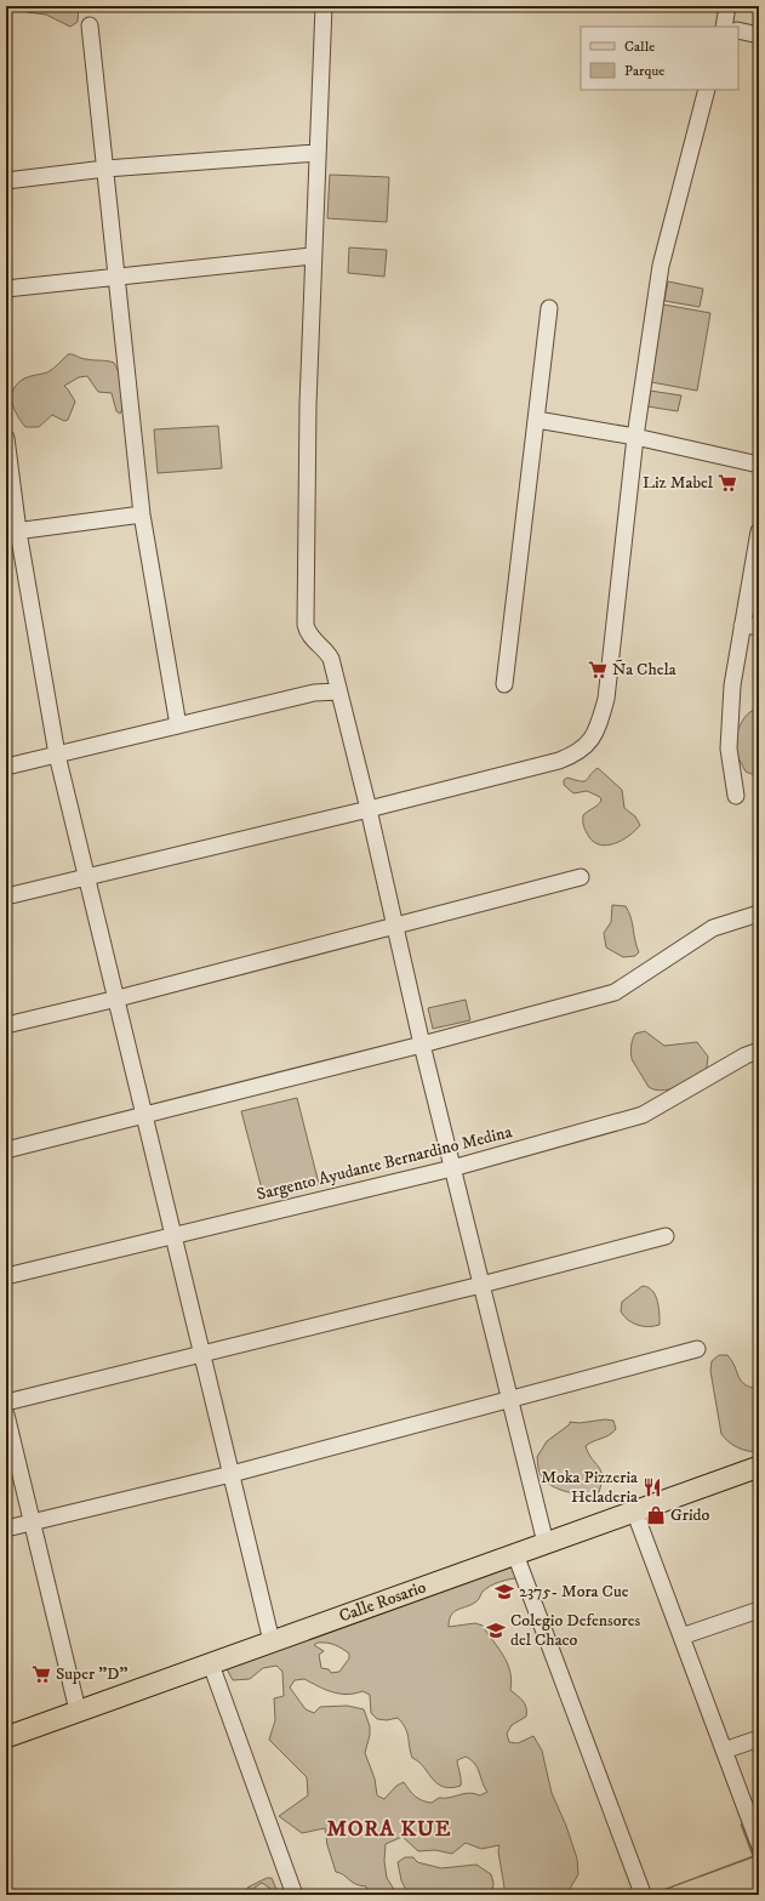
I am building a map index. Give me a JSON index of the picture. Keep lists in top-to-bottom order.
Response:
{
  "streets": {
    "main road": ["Calle Rosario"],
    "street": ["Sargento Ayudante Bernardino Medina"]
  },
  "districts": ["MORA KUE"],
  "places": {
    "supermarket": ["Liz Mabel", "Ña Chela", "Super \"D\""],
    "restaurant": ["Moka Pizzeria Heladeria"],
    "shop": ["Grido"],
    "school or university": ["2375- Mora Cue", "Colegio Defensores del Chaco"]
  },
  "legend": ["Calle", "Parque"]
}
